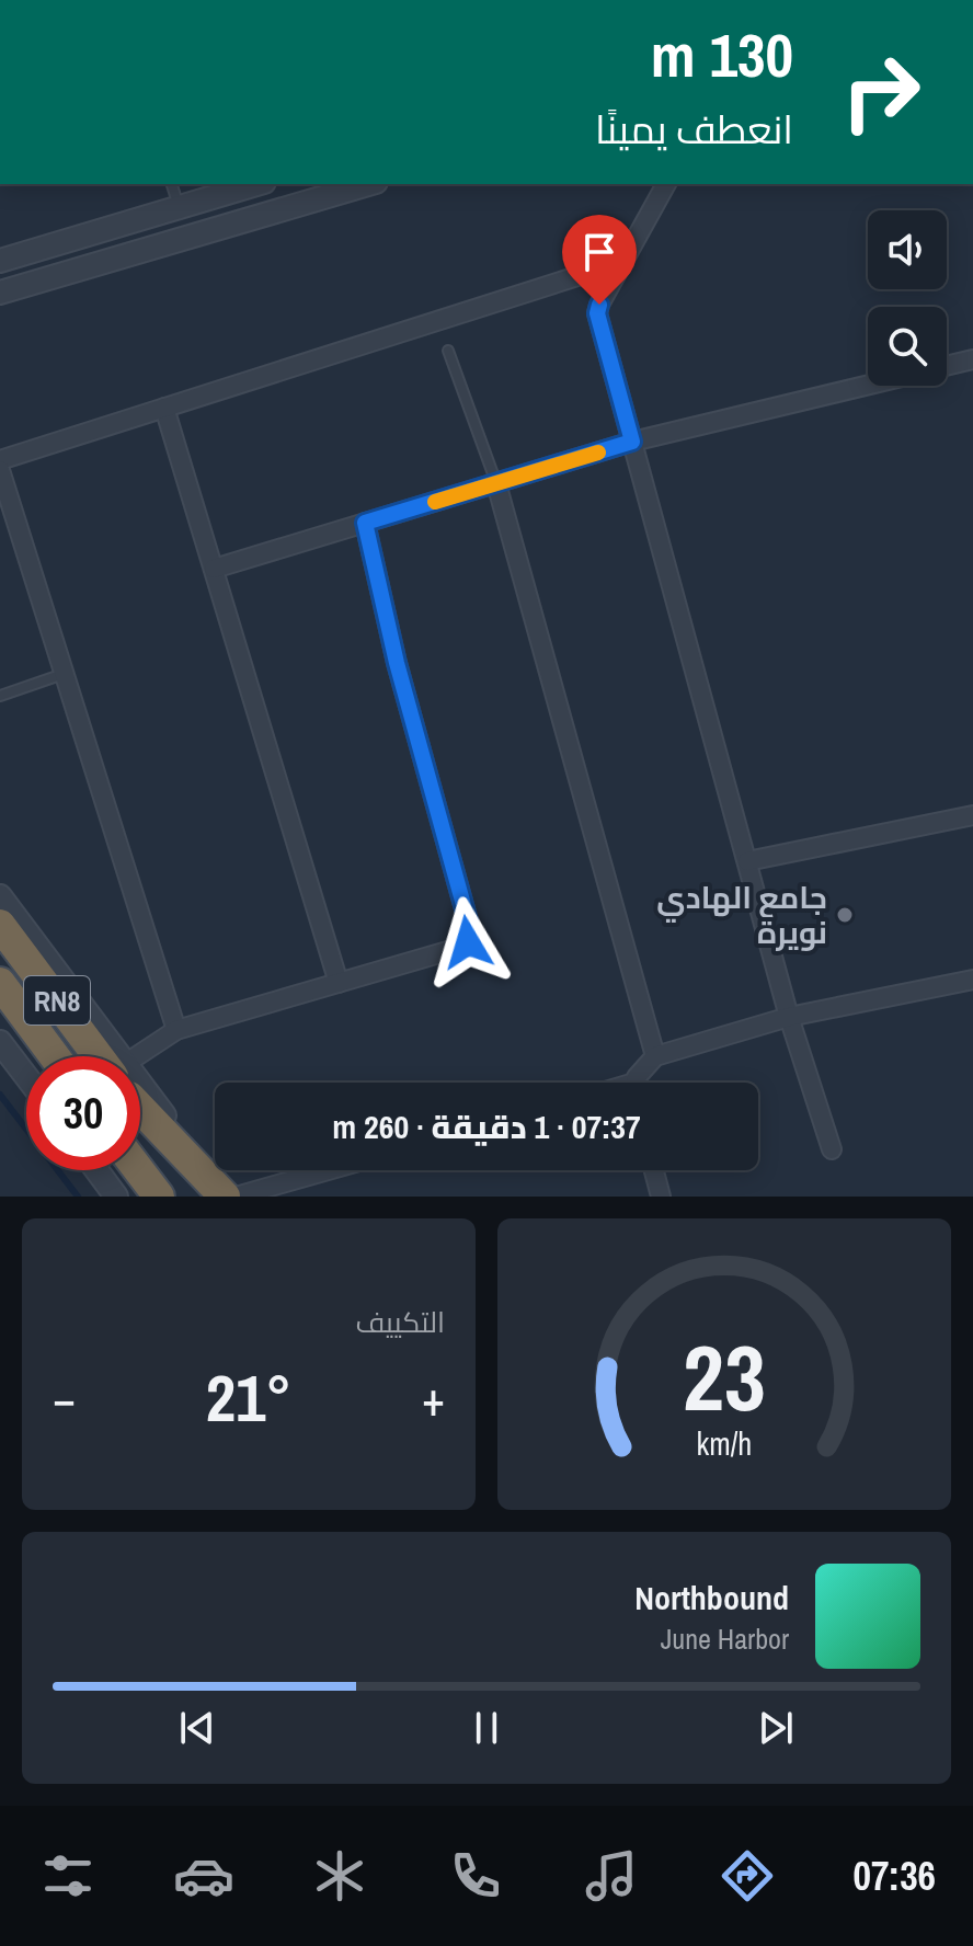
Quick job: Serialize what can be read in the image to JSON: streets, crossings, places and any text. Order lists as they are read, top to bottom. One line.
{"streets":{"highway":["RN8"]},"places":["جامع الهادي نويرة"],"page":{"turn":["130 m","انعطف يمينًا"],"limit":"30","trip":"07:37 · 1 دقيقة · 260 m","tile":"التكييف","heat":["−","21°","+"],"song":["Northbound","June Harbor"],"tabs":"07:36","gauge":["23","km/h"]}}
